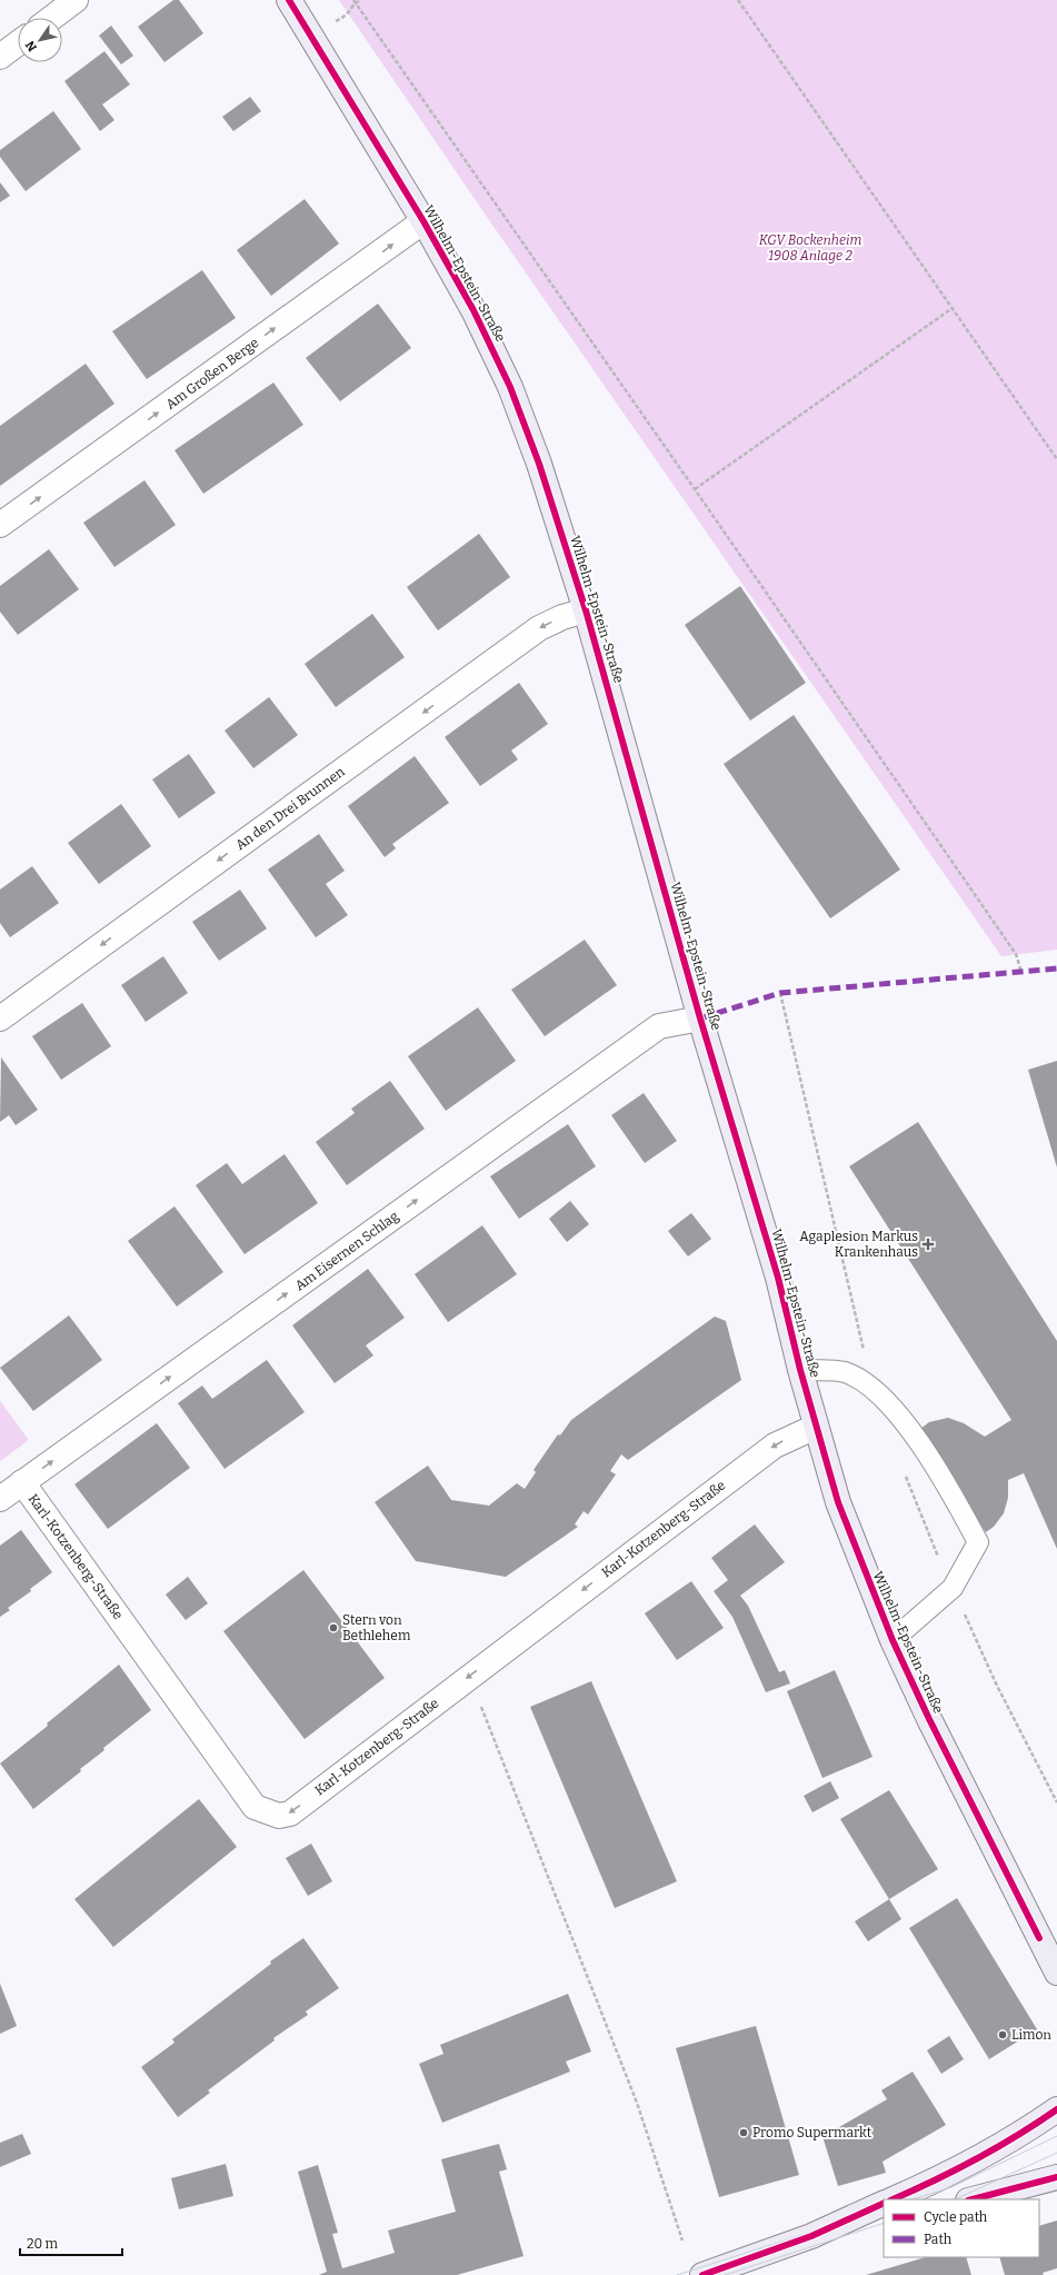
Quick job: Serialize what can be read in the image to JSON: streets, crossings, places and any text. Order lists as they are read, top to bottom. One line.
{"streets":{"main road":["Wilhelm-Epstein-Straße"],"street":["Am Großen Berge","An den Drei Brunnen","Am Eisernen Schlag","Karl-Kotzenberg-Straße"]},"crossings":[["Wilhelm-Epstein-Straße","Am Großen Berge"],["Wilhelm-Epstein-Straße","An den Drei Brunnen"],["Wilhelm-Epstein-Straße","Am Eisernen Schlag"],["Wilhelm-Epstein-Straße","Karl-Kotzenberg-Straße"],["Am Eisernen Schlag","Karl-Kotzenberg-Straße"]],"one_way":["Am Großen Berge","An den Drei Brunnen","Am Eisernen Schlag"],"parks":["KGV Bockenheim 1908 Anlage 2"],"places":{"health":["Agaplesion Markus Krankenhaus"],"other":["Stern von Bethlehem","Limon","Promo Supermarkt"]},"legend":["Cycle path","Path"],"scale_bar":"20 m","north":"bottom left"}
